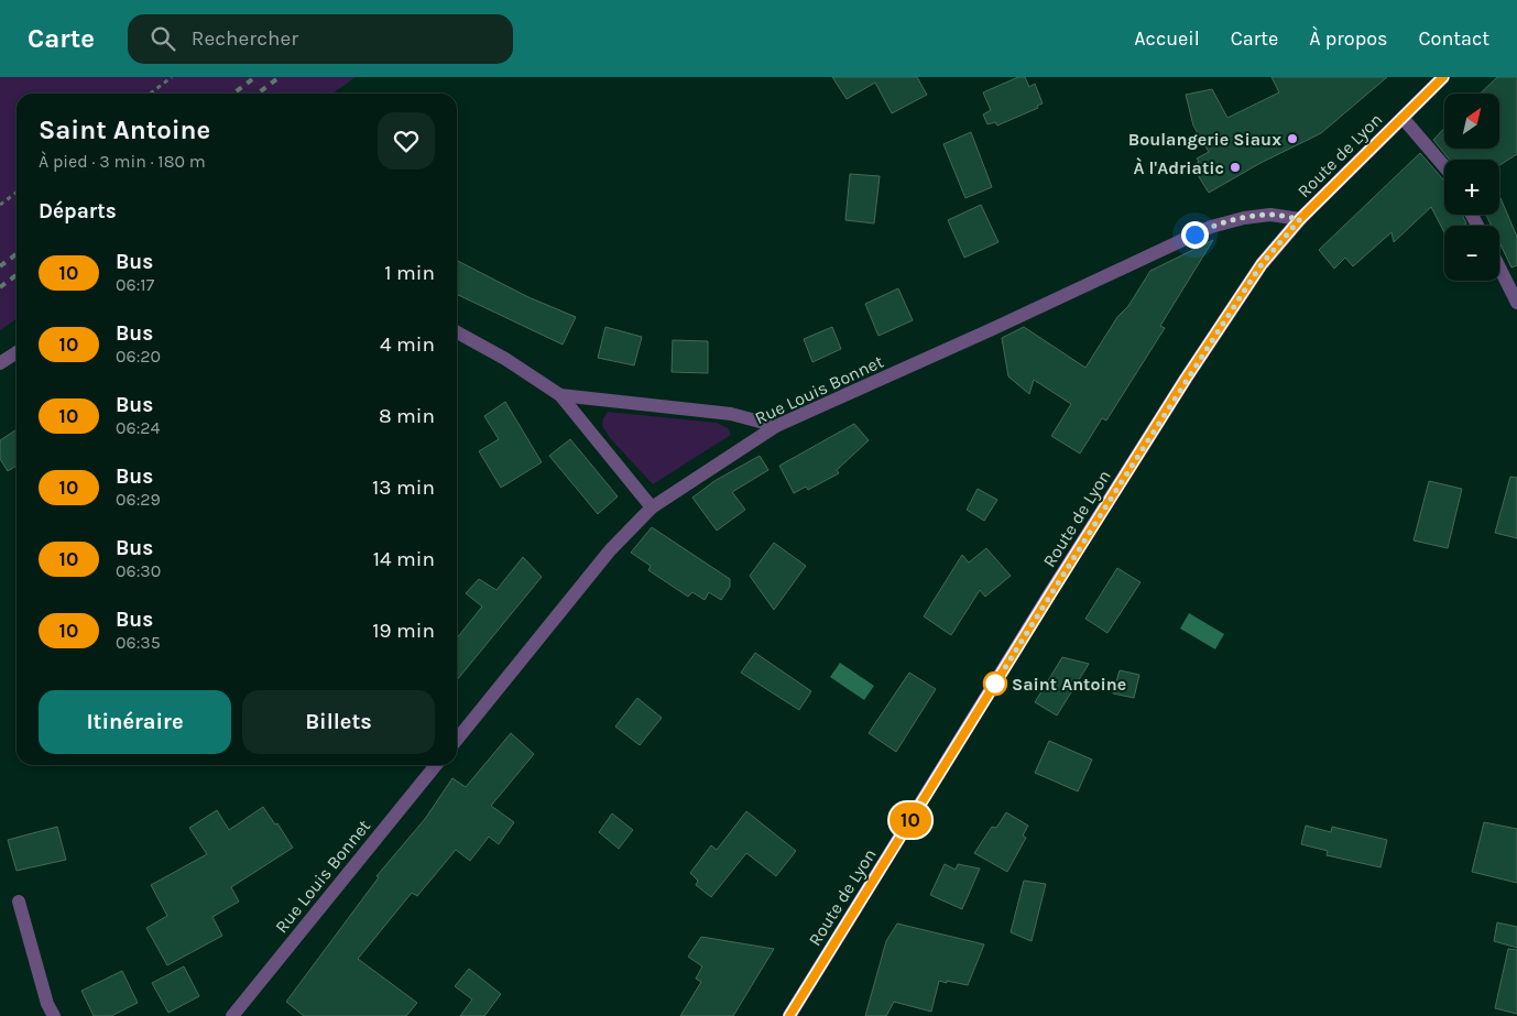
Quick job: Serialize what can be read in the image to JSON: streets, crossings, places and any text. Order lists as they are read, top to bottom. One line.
{"streets":{"main road":["Route de Lyon"],"street":["Rue Louis Bonnet"]},"crossings":[["Route de Lyon","Rue Louis Bonnet"]],"places":["Boulangerie Siaux","À l'Adriatic","Saint Antoine"],"lines":["bus line 10"],"north":"top right","page":{"header":"Carte","search":"Rechercher","nav":["Accueil","Carte","À propos","Contact"],"on_map":"10","map_buttons":["+","−"],"heading":[["Saint Antoine","À pied · 3 min · 180 m"],"Départs"],"list":[{"mark":"10","name":"Bus","note":"06:17","value":"1 min"},{"mark":"10","name":"Bus","note":"06:20","value":"4 min"},{"mark":"10","name":"Bus","note":"06:24","value":"8 min"},{"mark":"10","name":"Bus","note":"06:29","value":"13 min"},{"mark":"10","name":"Bus","note":"06:30","value":"14 min"},{"mark":"10","name":"Bus","note":"06:35","value":"19 min"}],"buttons":["Itinéraire","Billets"]}}
